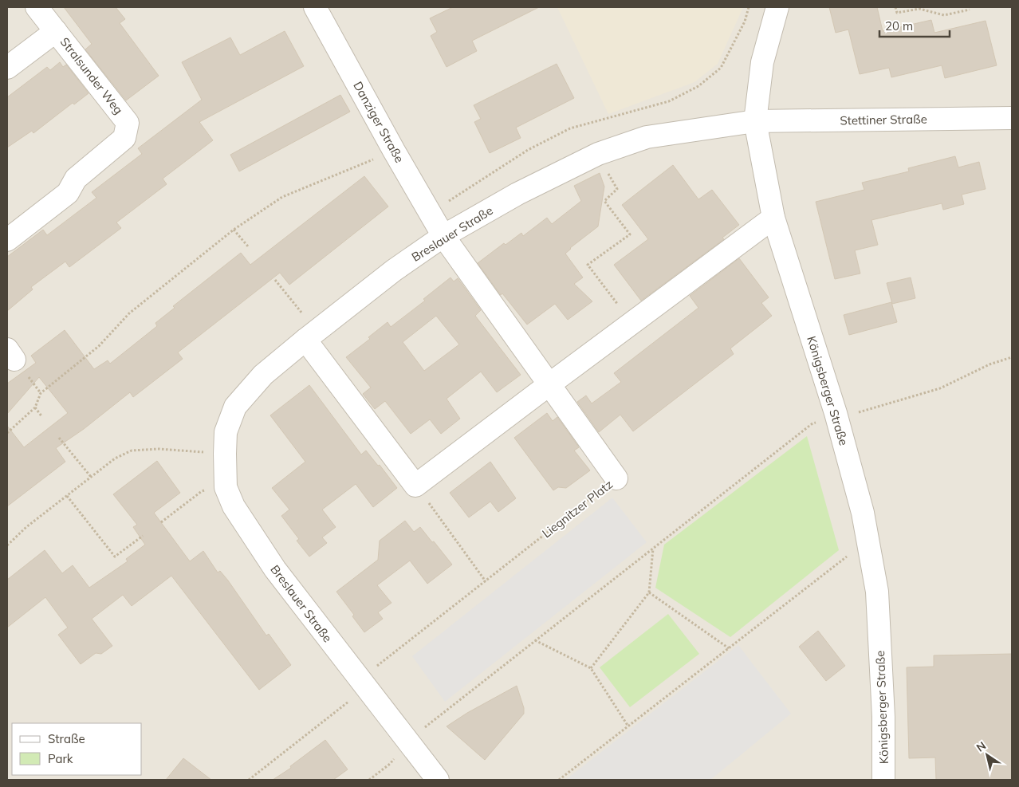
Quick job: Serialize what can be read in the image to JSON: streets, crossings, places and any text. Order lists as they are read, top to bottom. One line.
{"streets":{"street":["Stralsunder Weg","Stettiner Straße","Danziger Straße","Breslauer Straße","Königsberger Straße","Liegnitzer Platz"]},"crossings":[["Stettiner Straße","Breslauer Straße"],["Stettiner Straße","Königsberger Straße"],["Danziger Straße","Breslauer Straße"],["Danziger Straße","Liegnitzer Platz"],["Breslauer Straße","Königsberger Straße"],["Breslauer Straße","Liegnitzer Platz"]],"legend":["Straße","Park"],"scale_bar":"20 m","north":"top left"}
